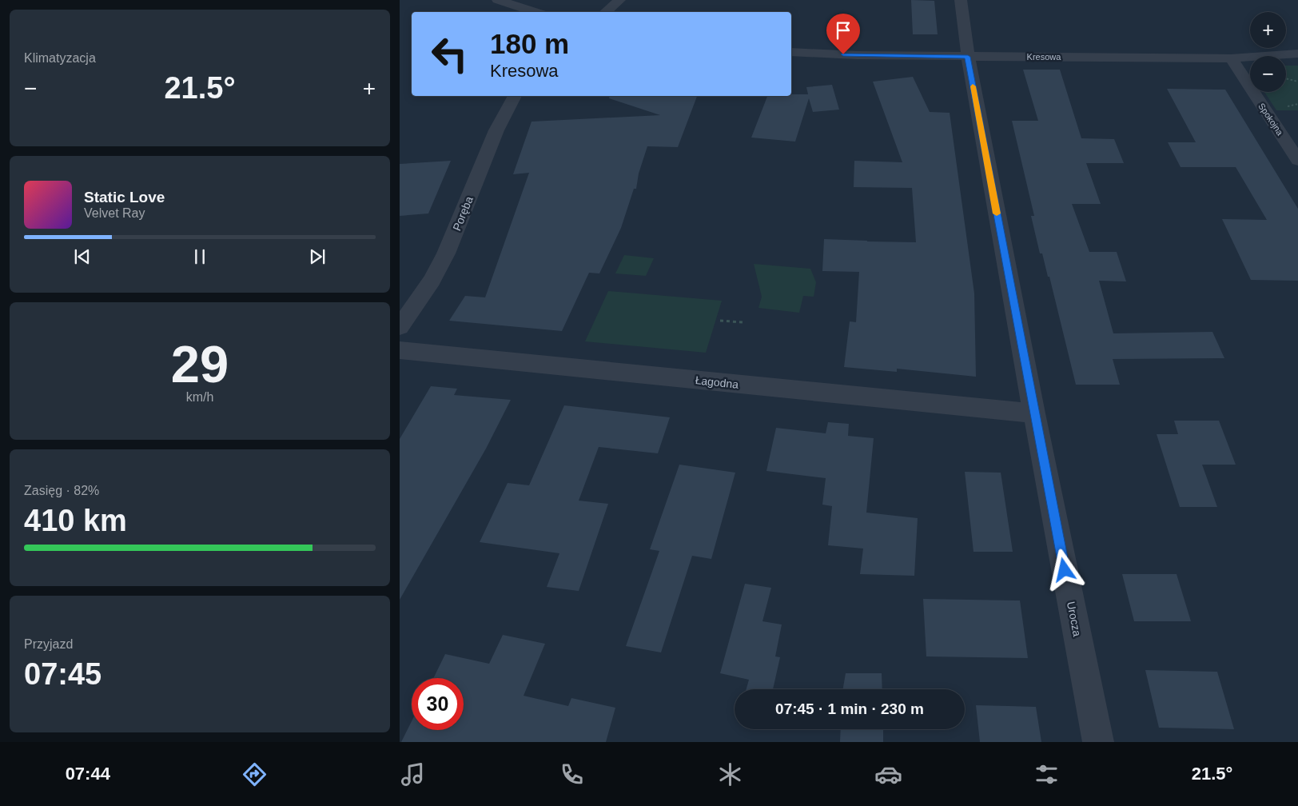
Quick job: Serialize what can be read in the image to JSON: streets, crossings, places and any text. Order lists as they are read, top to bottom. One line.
{"streets":{"street":["Kresowa","Spokojna","Poręba","Łagodna","Urocza"]},"crossings":[["Kresowa","Spokojna"],["Kresowa","Urocza"],["Łagodna","Urocza"]],"page":{"tile":["Klimatyzacja",["29","km/h"],["Zasięg · 82%","410 km"],["Przyjazd","07:45"]],"map_buttons":["+","−"],"turn":["180 m","Kresowa"],"heat":["−","21.5°","+"],"song":["Static Love","Velvet Ray"],"limit":"30","trip":"07:45 · 1 min · 230 m","tabs":["07:44","21.5°"]}}
